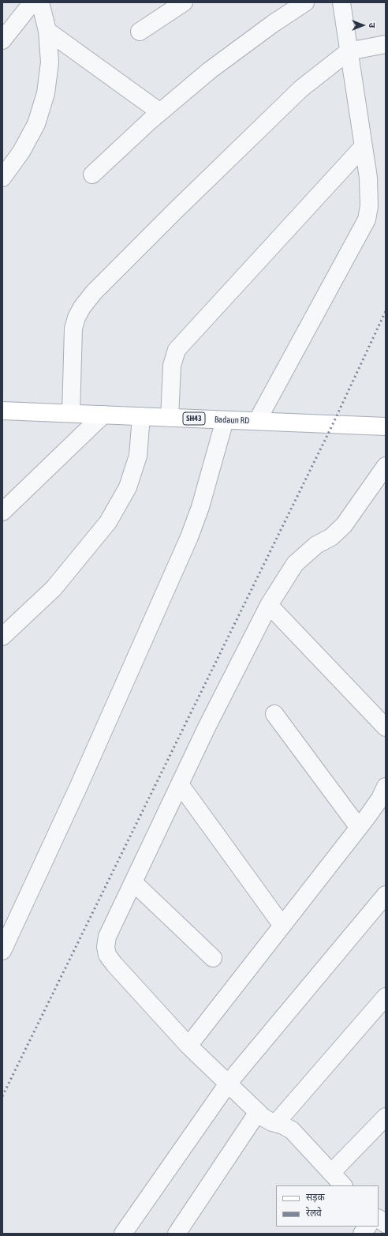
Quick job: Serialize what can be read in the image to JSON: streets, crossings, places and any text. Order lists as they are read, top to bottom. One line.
{"streets":{"main road":["SH43","Badaun RD"]},"legend":["सड़क","रेलवे"],"north":"right"}
